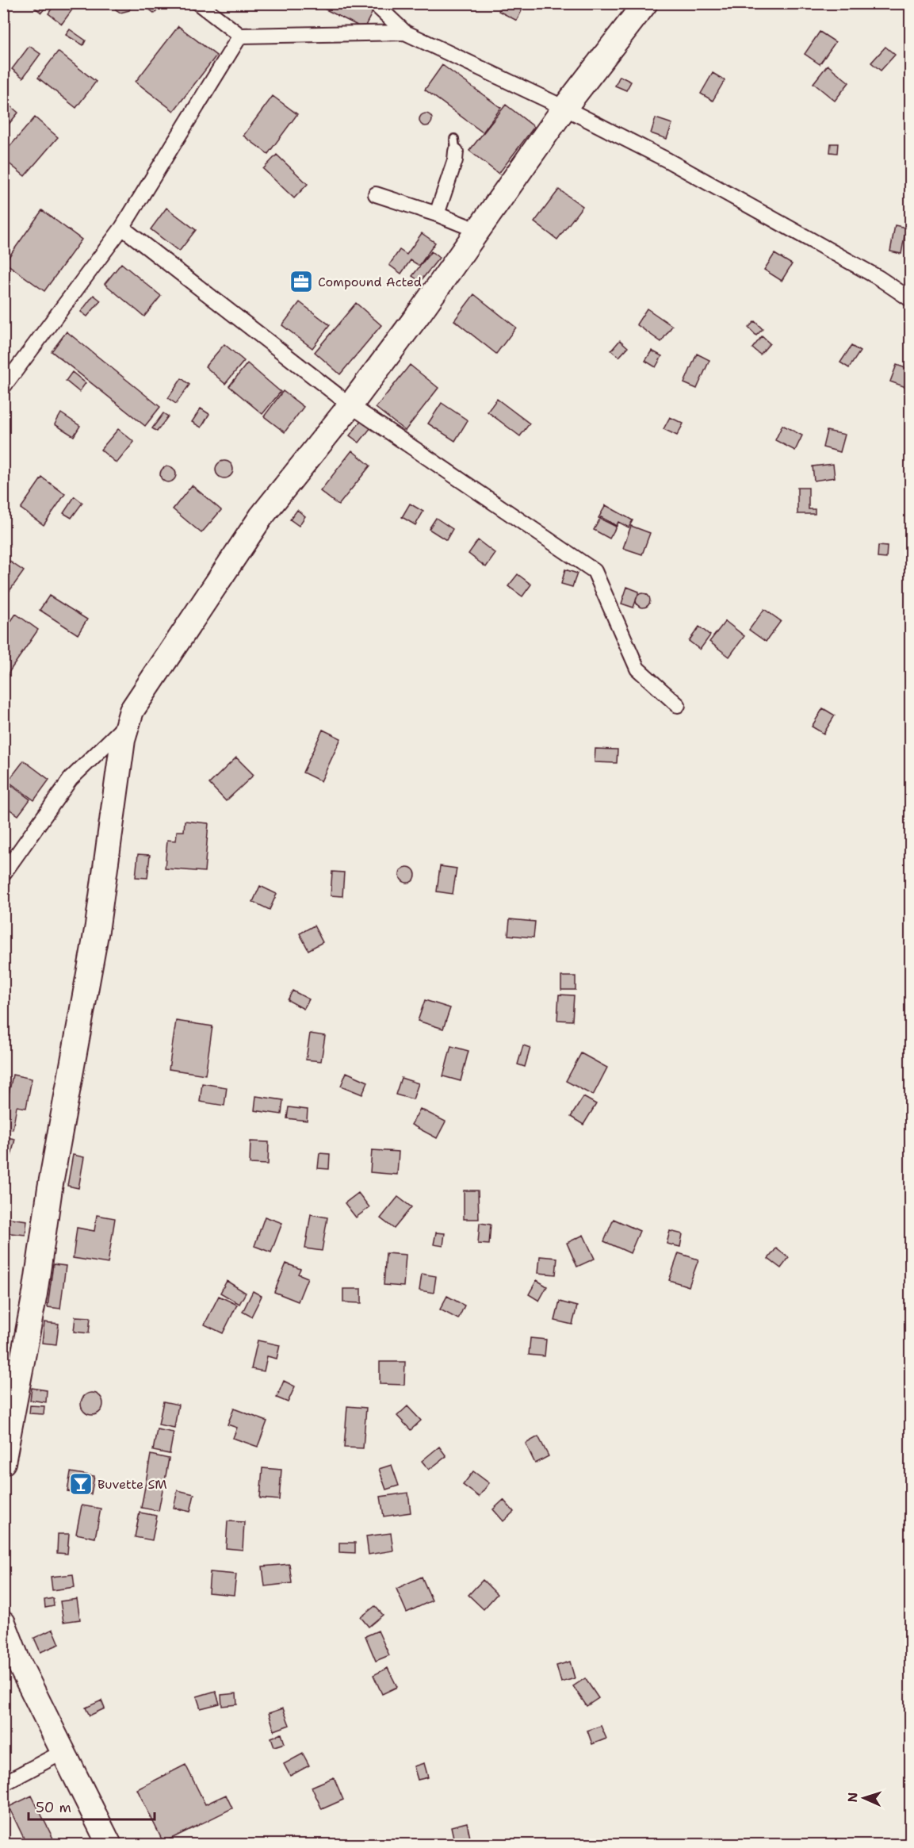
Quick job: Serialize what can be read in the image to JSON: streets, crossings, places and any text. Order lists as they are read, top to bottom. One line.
{"places":{"office":["Compound Acted"],"bar":["Buvette SM"]},"scale_bar":"50 m","north":"left"}
